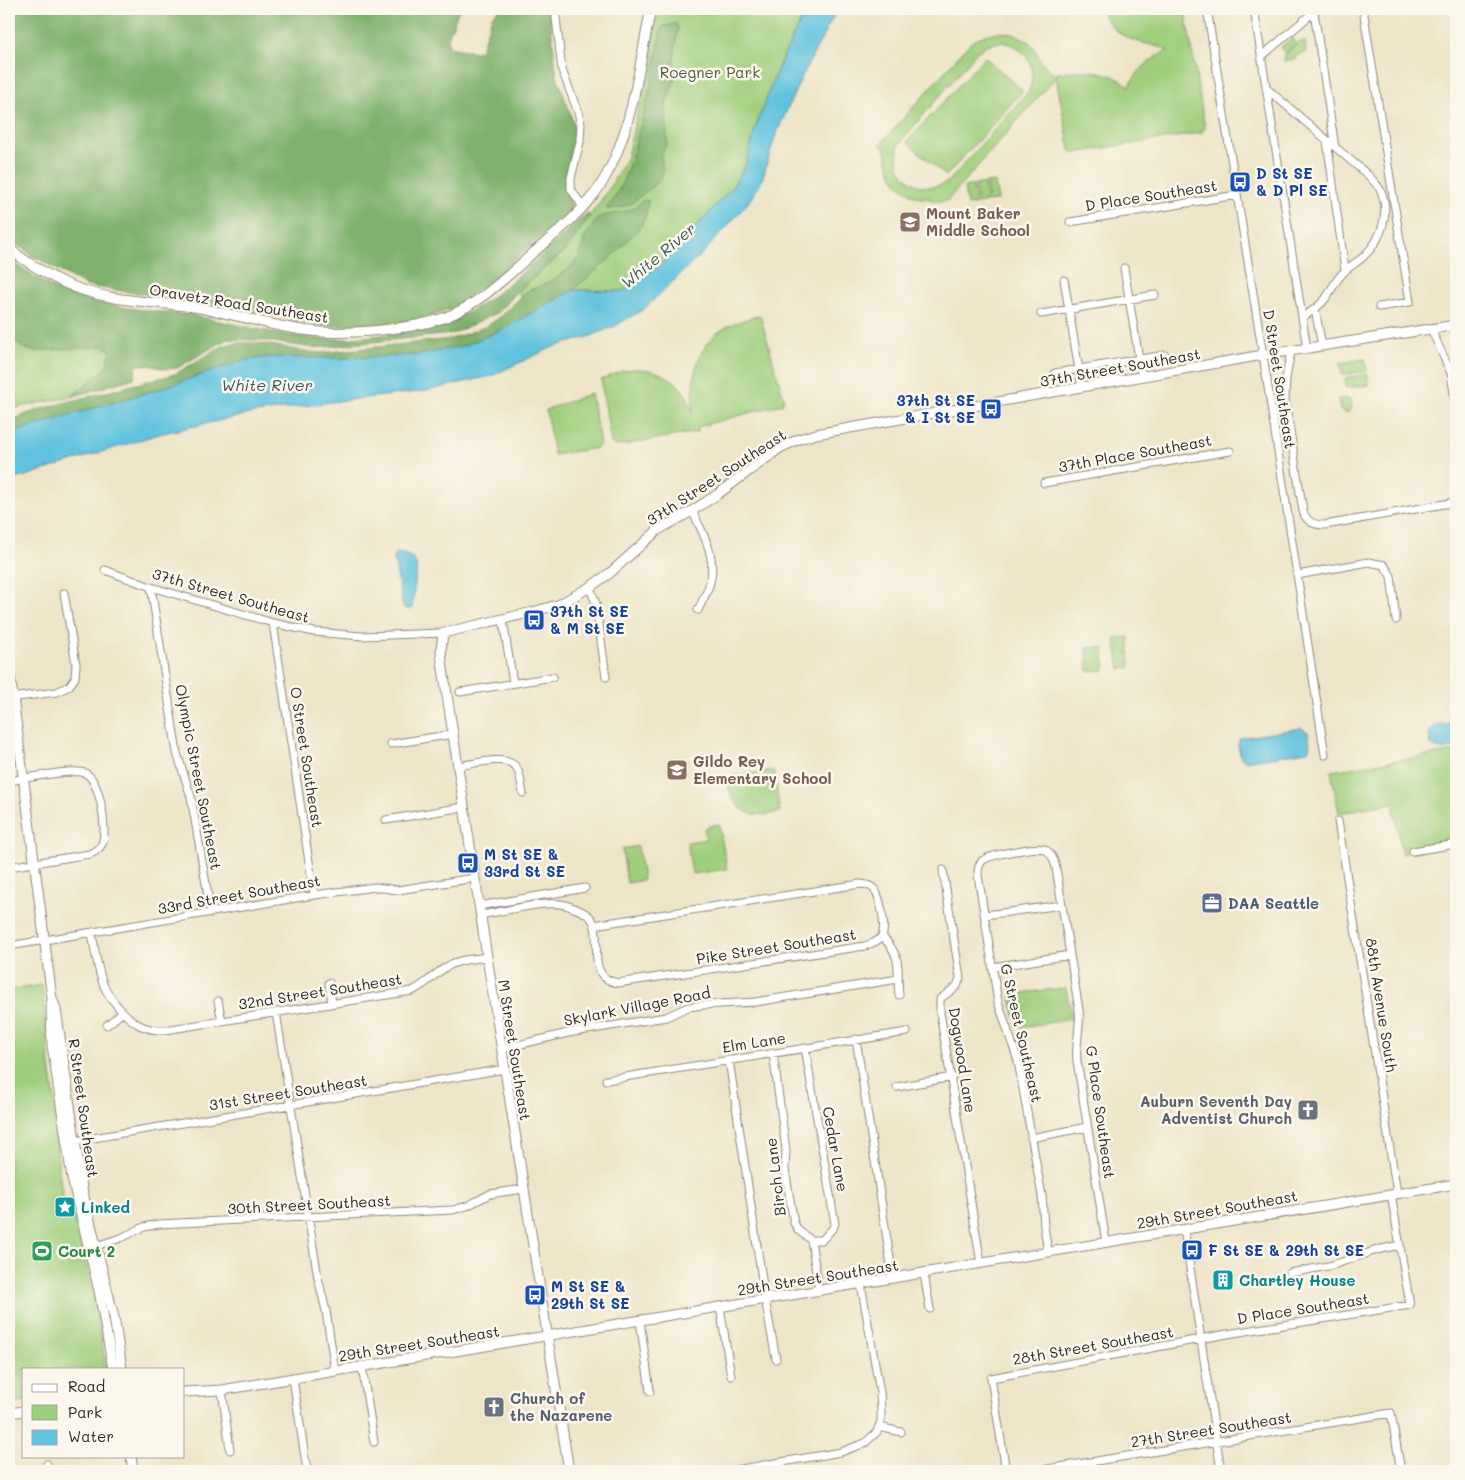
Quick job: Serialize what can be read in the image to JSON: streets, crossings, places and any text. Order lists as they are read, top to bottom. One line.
{"streets":{"street":["D Place Southeast","Oravetz Road Southeast","37th Street Southeast","D Street Southeast","37th Place Southeast","O Street Southeast","Olympic Street Southeast","33rd Street Southeast","Pike Street Southeast","32nd Street Southeast","88th Avenue South","Skylark Village Road","G Street Southeast","Elm Lane","M Street Southeast","Dogwood Lane","31st Street Southeast","R Street Southeast","G Place Southeast","Cedar Lane","Birch Lane","30th Street Southeast","29th Street Southeast","28th Street Southeast","27th Street Southeast"]},"crossings":[["D Place Southeast","D Street Southeast"],["D Place Southeast","28th Street Southeast"],["37th Street Southeast","D Street Southeast"],["37th Street Southeast","O Street Southeast"],["37th Street Southeast","Olympic Street Southeast"],["37th Street Southeast","M Street Southeast"],["O Street Southeast","33rd Street Southeast"],["Olympic Street Southeast","33rd Street Southeast"],["33rd Street Southeast","M Street Southeast"],["33rd Street Southeast","R Street Southeast"],["32nd Street Southeast","M Street Southeast"],["88th Avenue South","29th Street Southeast"],["Skylark Village Road","M Street Southeast"],["G Street Southeast","G Place Southeast"],["G Street Southeast","29th Street Southeast"],["Elm Lane","Cedar Lane"],["Elm Lane","Birch Lane"],["M Street Southeast","31st Street Southeast"],["M Street Southeast","30th Street Southeast"],["M Street Southeast","29th Street Southeast"],["Dogwood Lane","29th Street Southeast"],["31st Street Southeast","R Street Southeast"],["R Street Southeast","30th Street Southeast"],["G Place Southeast","29th Street Southeast"],["Cedar Lane","Birch Lane"]],"water":["White River"],"parks":["Roegner Park"],"places":{"bus stop":["D St SE & D Pl SE","37th St SE & I St SE","37th St SE & M St SE","M St SE & 33rd St SE","F St SE & 29th St SE","M St SE & 29th St SE"],"school or university":["Mount Baker Middle School","Gildo Rey Elementary School"],"office":["DAA Seattle"],"church":["Auburn Seventh Day Adventist Church","Church of the Nazarene"],"place":["Linked"],"sports":["Court 2"],"building":["Chartley House"]},"legend":["Road","Park","Water"]}
